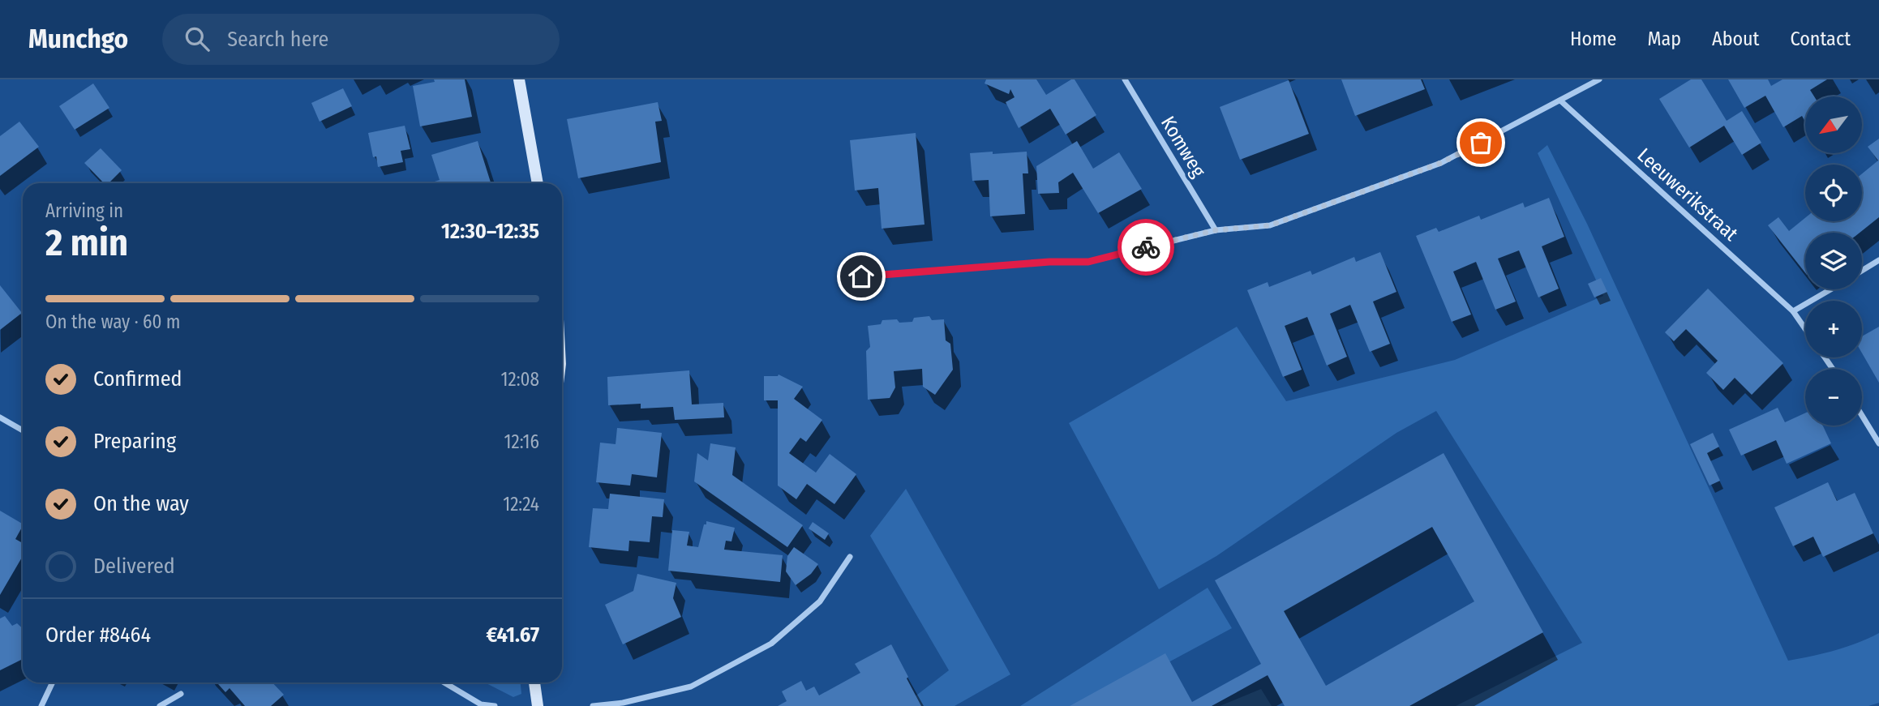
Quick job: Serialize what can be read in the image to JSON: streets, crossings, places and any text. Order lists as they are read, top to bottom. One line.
{"streets":{"street":["Komweg","Leeuwerikstraat"]},"north":"bottom left","page":{"header":"Munchgo","search":"Search here","nav":["Home","Map","About","Contact"],"map_buttons":["+","−"],"heading":["2 min","Arriving in","12:30–12:35"],"panel":["Order #8464","€41.67"],"bar":"On the way · 60 m","list":[["Confirmed","12:08"],["Preparing","12:16"],["On the way","12:24"],"Delivered"]}}
